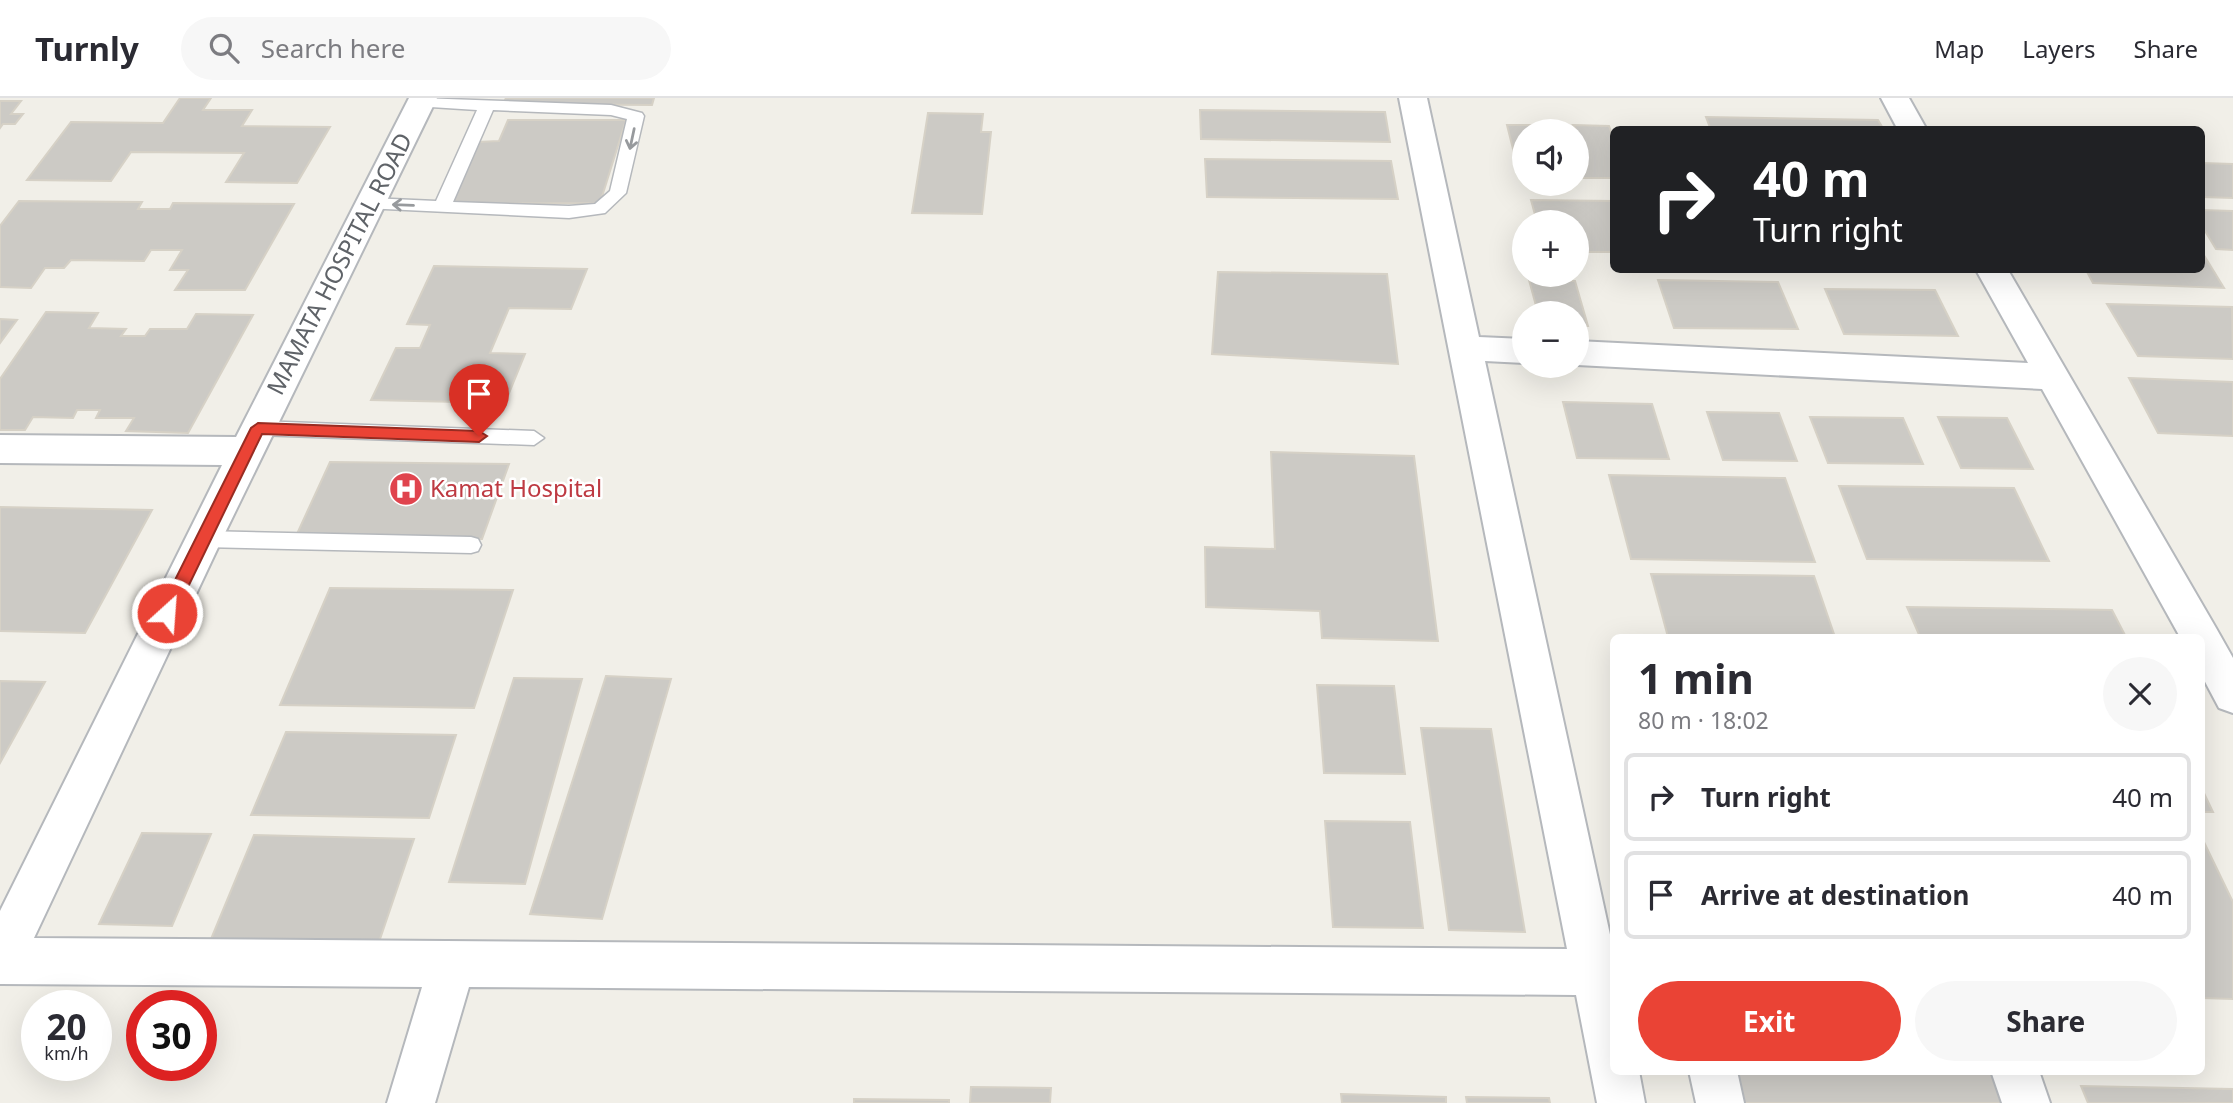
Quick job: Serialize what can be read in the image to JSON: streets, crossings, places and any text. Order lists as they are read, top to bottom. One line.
{"streets":{"street":["MAMATA HOSPITAL ROAD"]},"places":{"hospital":["Kamat Hospital"]},"page":{"header":"Turnly","search":"Search here","nav":["Map","Layers","Share"],"map_buttons":["+","−"],"turn":["40 m","Turn right"],"heading":["1 min","80 m · 18:02"],"list":[{"name":"Turn right","value":"40 m"},{"name":"Arrive at destination","value":"40 m"}],"buttons":["Exit","Share"],"speed":"20 km/h","limit":"30"}}
